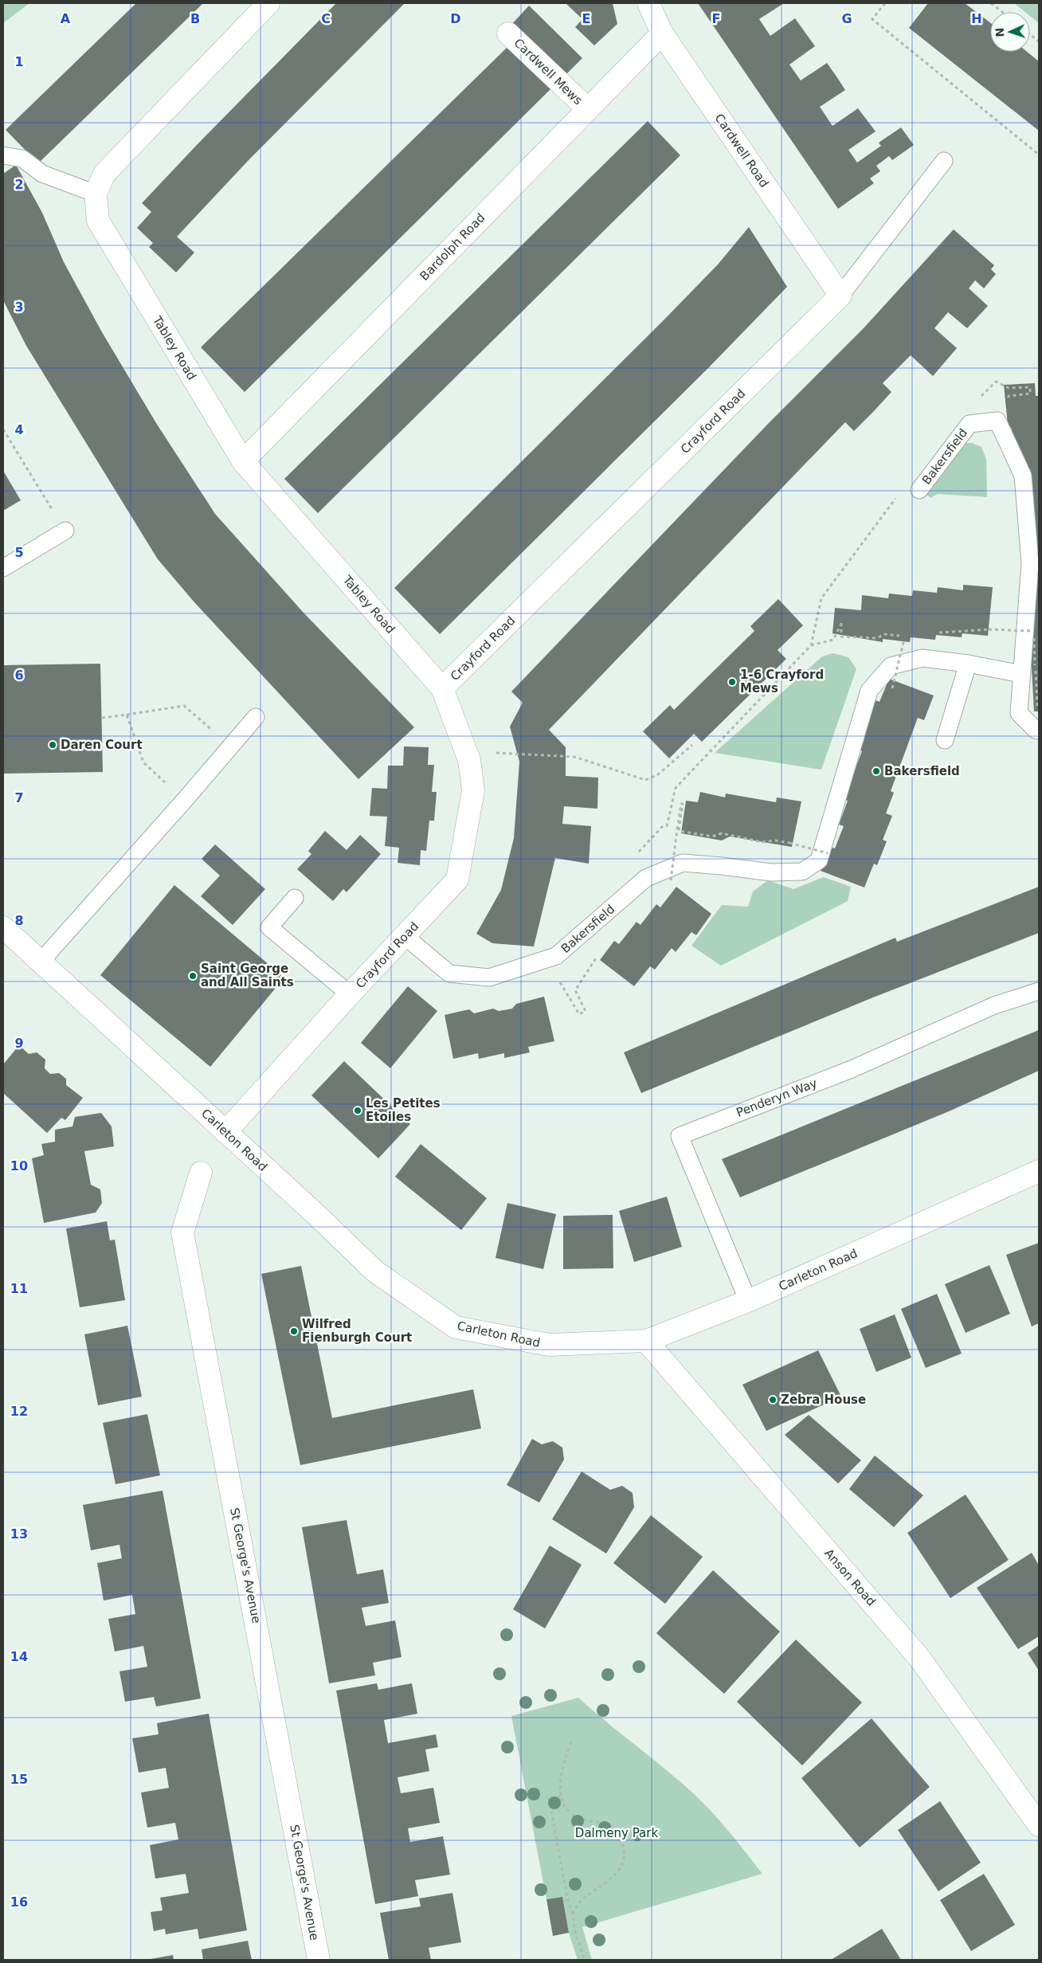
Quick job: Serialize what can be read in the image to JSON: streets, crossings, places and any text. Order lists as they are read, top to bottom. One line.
{"streets":{"street":["Cardwell Mews","Cardwell Road","Bardolph Road","Tabley Road","Crayford Road","Carleton Road","St George's Avenue","Anson Road"],"lane":["Bakersfield","Penderyn Way"]},"crossings":[["Cardwell Mews","Bardolph Road"],["Cardwell Road","Bardolph Road"],["Cardwell Road","Crayford Road"],["Bardolph Road","Tabley Road"],["Tabley Road","Crayford Road"],["Crayford Road","Bakersfield"],["Crayford Road","Carleton Road"],["Penderyn Way","Carleton Road"],["Carleton Road","Anson Road"]],"parks":["Dalmeny Park"],"places":["1-6 Crayford Mews","Daren Court","Bakersfield","Saint George and All Saints","Les Petites Etoiles","Wilfred Fienburgh Court","Zebra House"],"north":"left","grid":{"columns":["A","B","C","D","E","F","G","H"],"rows":["1","2","3","4","5","6","7","8","9","10","11","12","13","14","15","16"]}}
